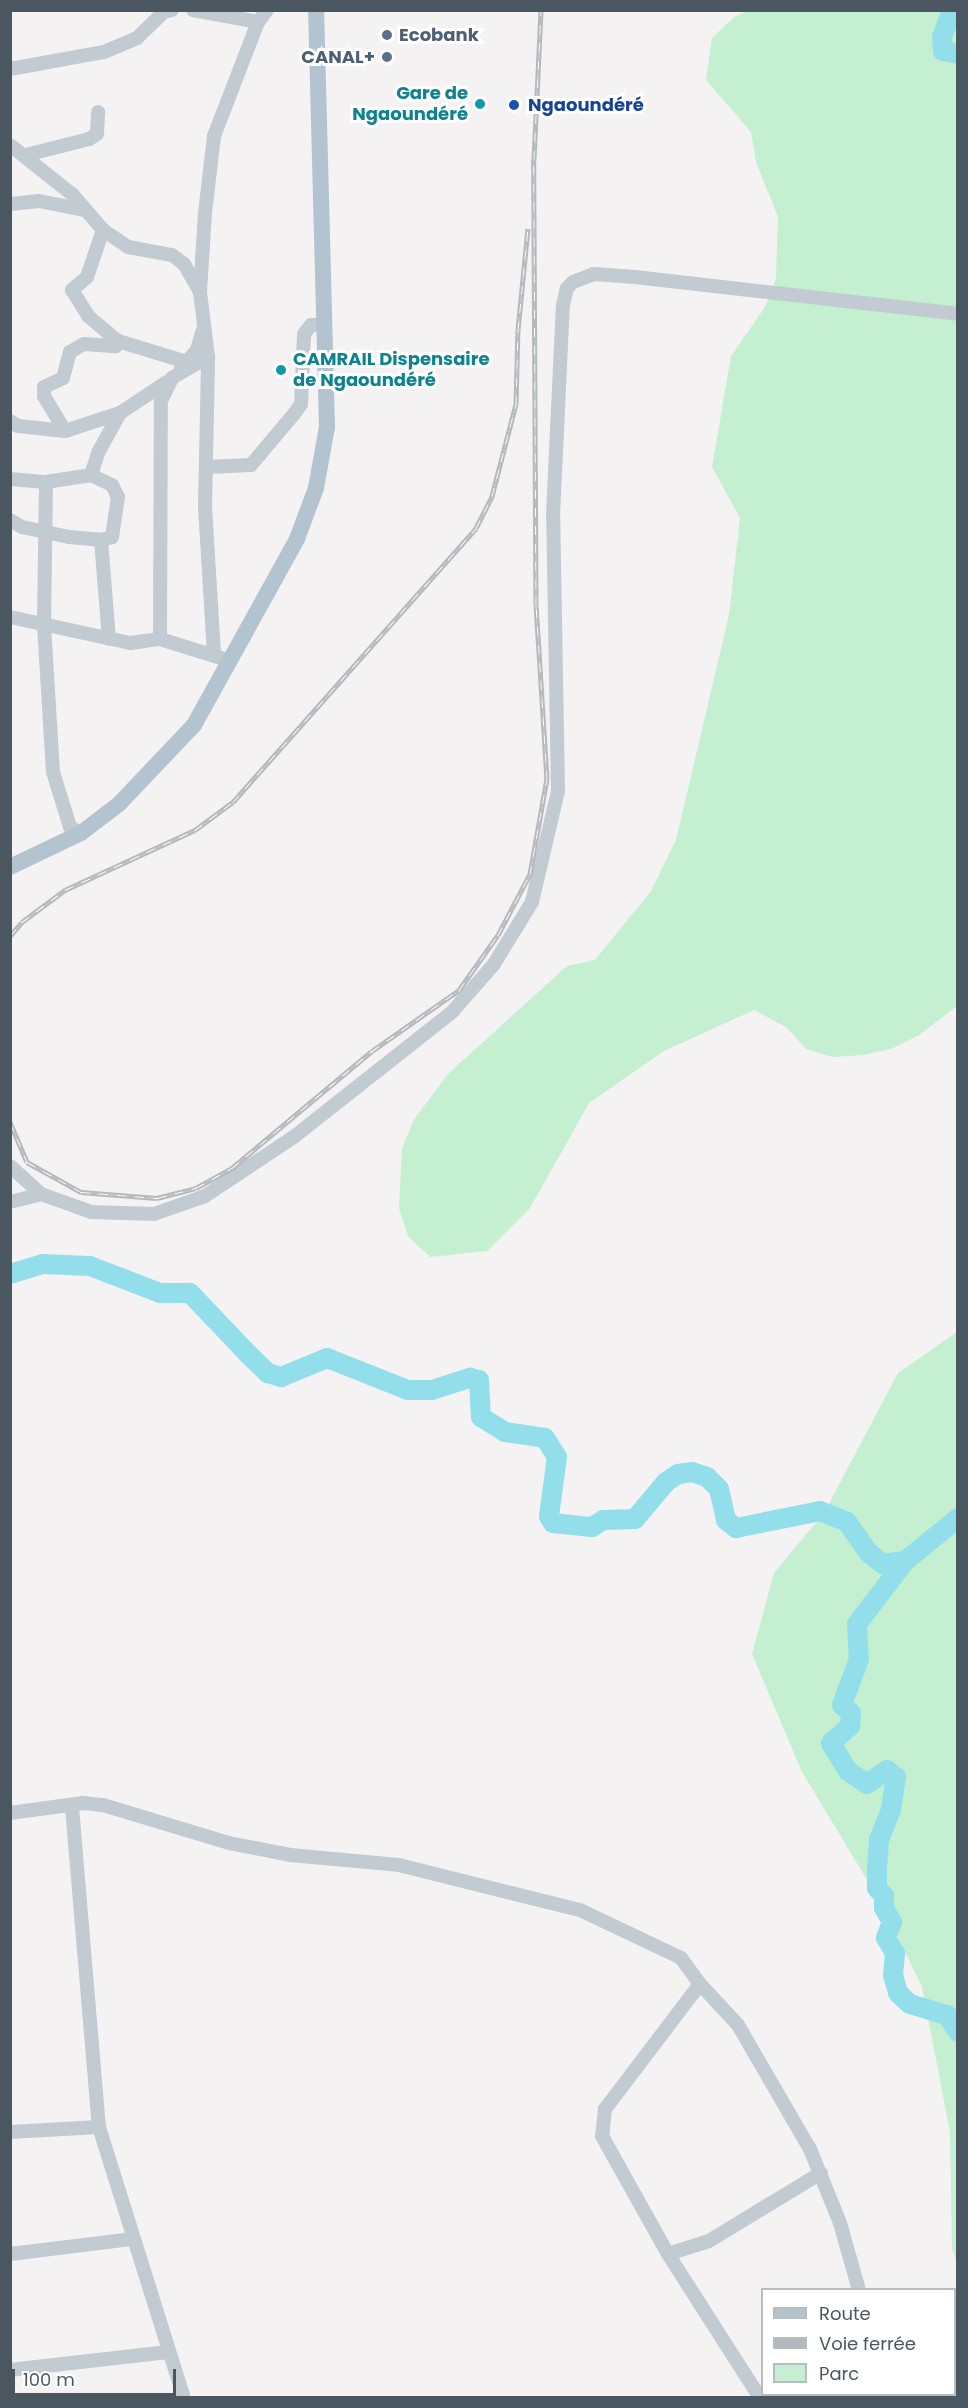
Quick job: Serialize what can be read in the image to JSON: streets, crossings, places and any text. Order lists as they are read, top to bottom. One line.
{"places":["Ecobank","CANAL+","Gare de Ngaoundéré","Ngaoundéré","CAMRAIL Dispensaire de Ngaoundéré"],"legend":["Route","Voie ferrée","Parc"],"scale_bar":"100 m"}
